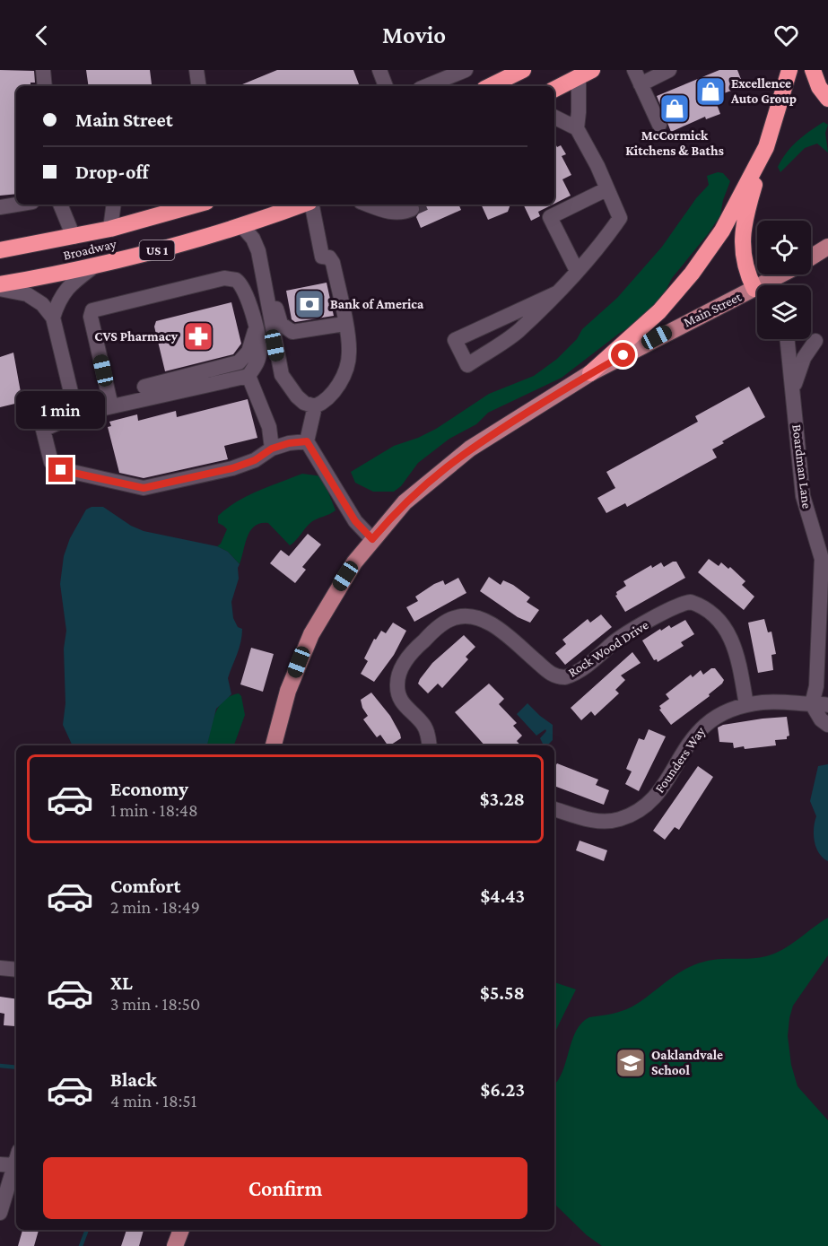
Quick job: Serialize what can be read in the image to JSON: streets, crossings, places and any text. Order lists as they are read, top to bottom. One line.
{"streets":{"highway":["Broadway","US 1"],"main road":["Main Street"],"street":["Boardman Lane","Rock Wood Drive","Founders Way"]},"crossings":[["Boardman Lane","Founders Way"],["Rock Wood Drive","Founders Way"]],"places":{"shop":["Excellence Auto Group","McCormick Kitchens & Baths"],"bank":["Bank of America"],"pharmacy":["CVS Pharmacy"],"school or university":["Oaklandvale School"]},"page":{"header":"Movio","banner":["Main Street","Drop-off"],"bubble":"1 min","list":[{"name":"Economy","note":"1 min · 18:48","value":"$3.28"},{"name":"Comfort","note":"2 min · 18:49","value":"$4.43"},{"name":"XL","note":"3 min · 18:50","value":"$5.58"},{"name":"Black","note":"4 min · 18:51","value":"$6.23"}],"buttons":"Confirm"}}
